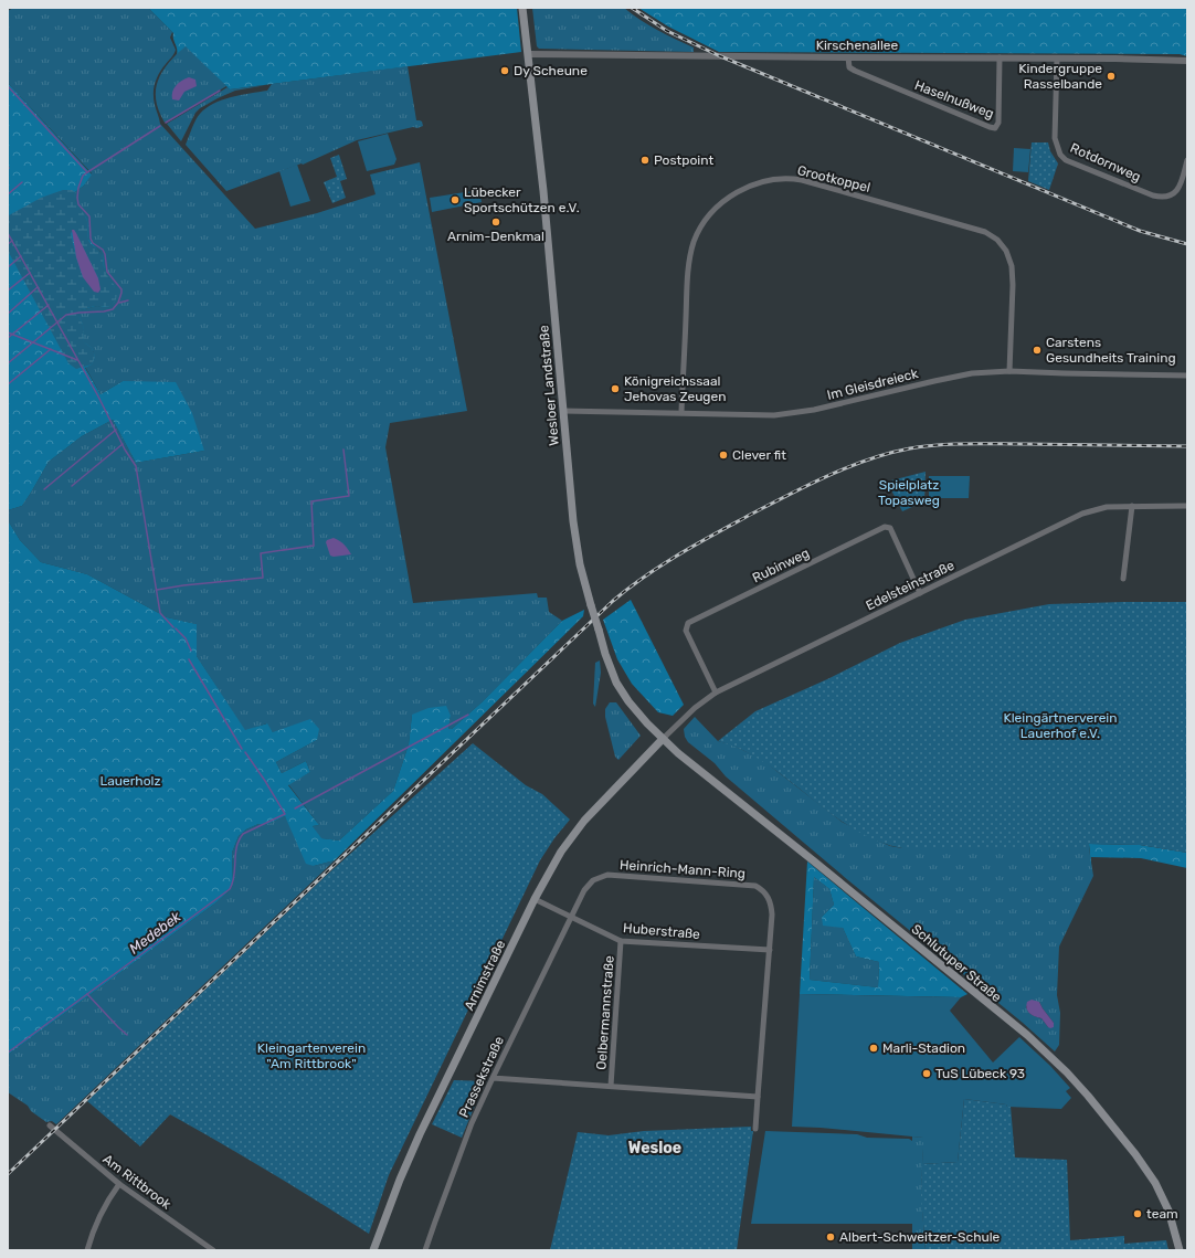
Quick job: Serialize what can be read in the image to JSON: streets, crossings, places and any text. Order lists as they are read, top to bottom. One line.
{"streets":{"main road":["Wesloer Landstraße","Schlutuper Straße","Arnimstraße"],"street":["Kirschenallee","Haselnußweg","Rotdornweg","Grootkoppel","Im Gleisdreieck","Rubinweg","Edelsteinstraße","Heinrich-Mann-Ring","Huberstraße","Oelbermannstraße","Prassekstraße","Am Rittbrook"]},"crossings":[["Kirschenallee","Haselnußweg"],["Kirschenallee","Rotdornweg"],["Kirschenallee","Wesloer Landstraße"],["Grootkoppel","Im Gleisdreieck"],["Im Gleisdreieck","Wesloer Landstraße"],["Wesloer Landstraße","Edelsteinstraße"],["Wesloer Landstraße","Schlutuper Straße"],["Wesloer Landstraße","Arnimstraße"],["Rubinweg","Edelsteinstraße"],["Edelsteinstraße","Schlutuper Straße"],["Edelsteinstraße","Arnimstraße"],["Heinrich-Mann-Ring","Huberstraße"],["Heinrich-Mann-Ring","Prassekstraße"],["Huberstraße","Arnimstraße"],["Huberstraße","Oelbermannstraße"],["Huberstraße","Prassekstraße"],["Schlutuper Straße","Arnimstraße"]],"districts":["Wesloe"],"water":["Medebek"],"parks":["Spielplatz Topasweg","Kleingärtnerverein Lauerhof e.V.","Lauerholz","Kleingartenverein \"Am Rittbrook\""],"places":["Dy Scheune","Kindergruppe Rasselbande","Postpoint","Lübecker Sportschützen e.V.","Arnim-Denkmal","Carstens Gesundheits Training","Königreichssaal Jehovas Zeugen","Clever fit","Marli-Stadion","TuS Lübeck 93","team","Albert-Schweitzer-Schule"]}
